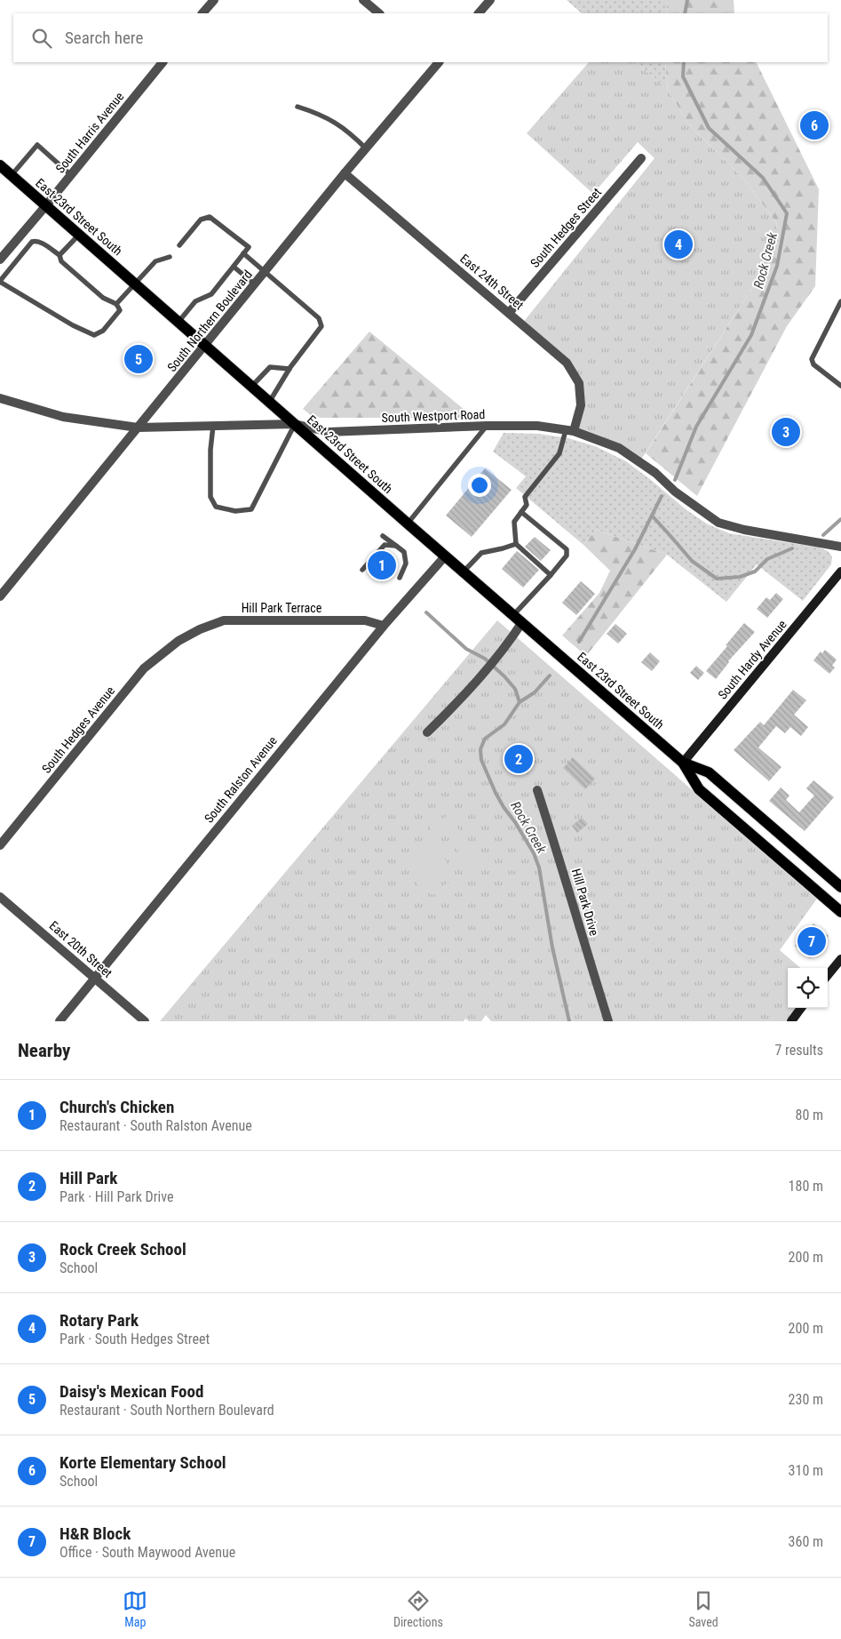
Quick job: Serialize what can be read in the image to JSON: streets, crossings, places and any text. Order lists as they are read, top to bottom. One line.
{"streets":{"main road":["East 23rd Street South"],"street":["South Harris Avenue","South Hedges Street","East 24th Street","South Northern Boulevard","South Westport Road","Hill Park Terrace","South Hardy Avenue","South Hedges Avenue","South Ralston Avenue","Hill Park Drive","East 20th Street"]},"crossings":[["South Harris Avenue","East 23rd Street South"],["East 23rd Street South","South Northern Boulevard"],["East 23rd Street South","South Westport Road"],["East 23rd Street South","South Hardy Avenue"],["East 23rd Street South","South Ralston Avenue"],["South Hedges Street","East 24th Street"],["East 24th Street","South Northern Boulevard"],["East 24th Street","South Westport Road"],["South Northern Boulevard","South Westport Road"],["Hill Park Terrace","South Hedges Avenue"],["Hill Park Terrace","South Ralston Avenue"],["South Ralston Avenue","East 20th Street"]],"water":["Rock Creek"],"page":{"search":"Search here","pins":["6","4","5","3","1","2","7"],"heading":["Nearby","7 results"],"list":[{"mark":"1","name":"Church's Chicken","note":"Restaurant · South Ralston Avenue","value":"80 m"},{"mark":"2","name":"Hill Park","note":"Park · Hill Park Drive","value":"180 m"},{"mark":"3","name":"Rock Creek School","note":"School","value":"200 m"},{"mark":"4","name":"Rotary Park","note":"Park · South Hedges Street","value":"200 m"},{"mark":"5","name":"Daisy's Mexican Food","note":"Restaurant · South Northern Boulevard","value":"230 m"},{"mark":"6","name":"Korte Elementary School","note":"School","value":"310 m"},{"mark":"7","name":"H&R Block","note":"Office · South Maywood Avenue","value":"360 m"}],"nav":["Map","Directions","Saved"]}}
